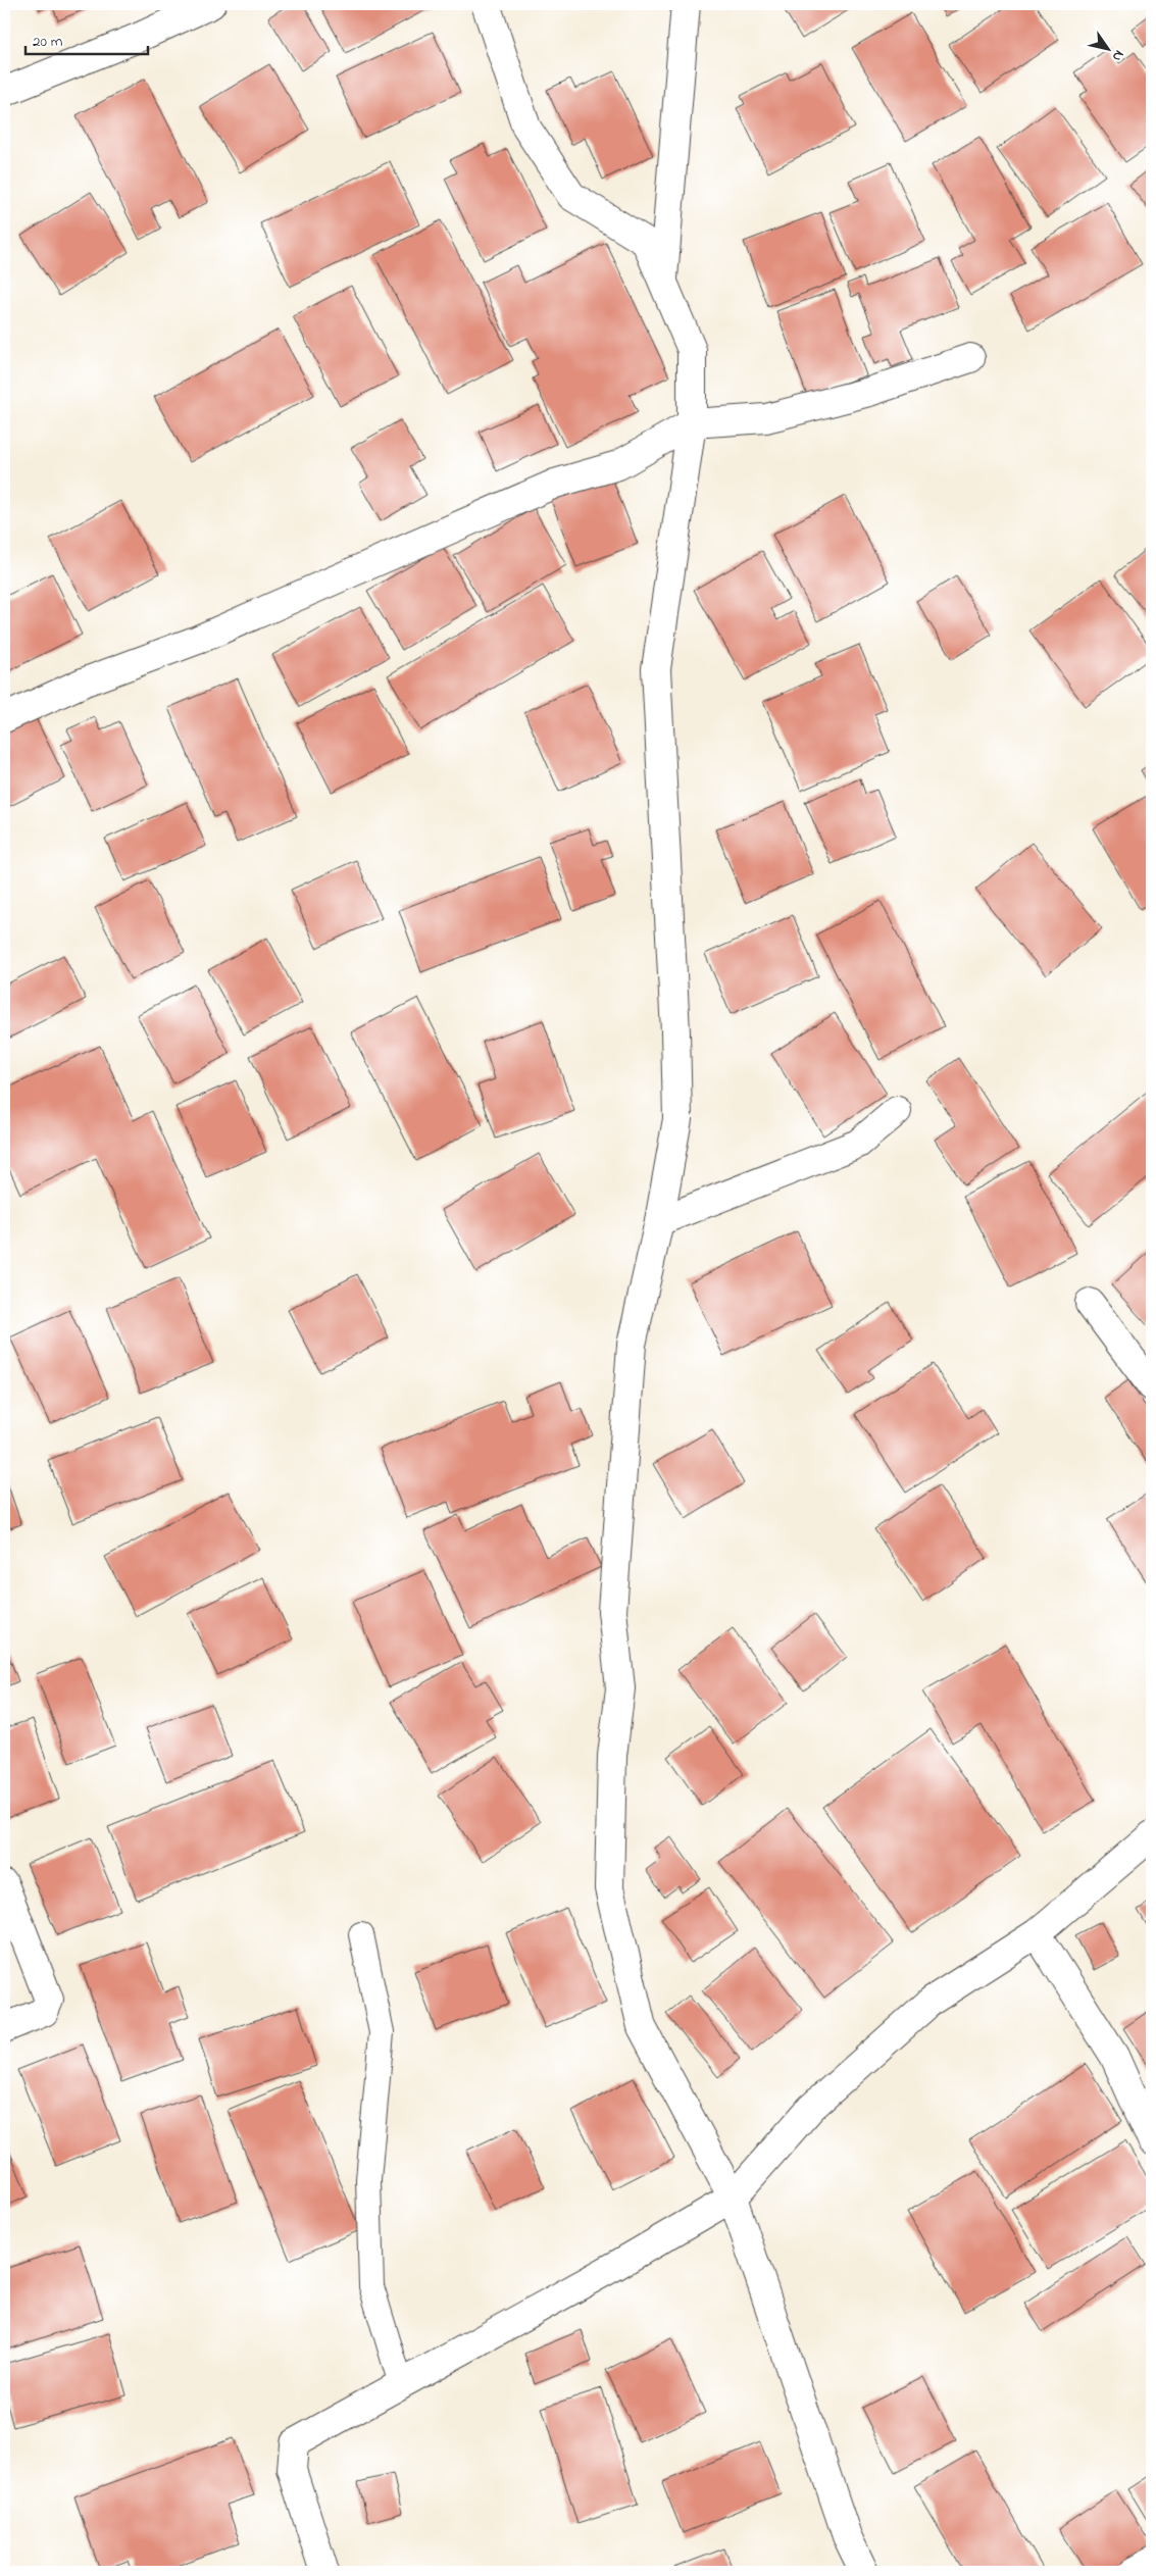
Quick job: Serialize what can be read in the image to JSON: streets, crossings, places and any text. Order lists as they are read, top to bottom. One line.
{"scale_bar":"20 m","north":"bottom right"}
